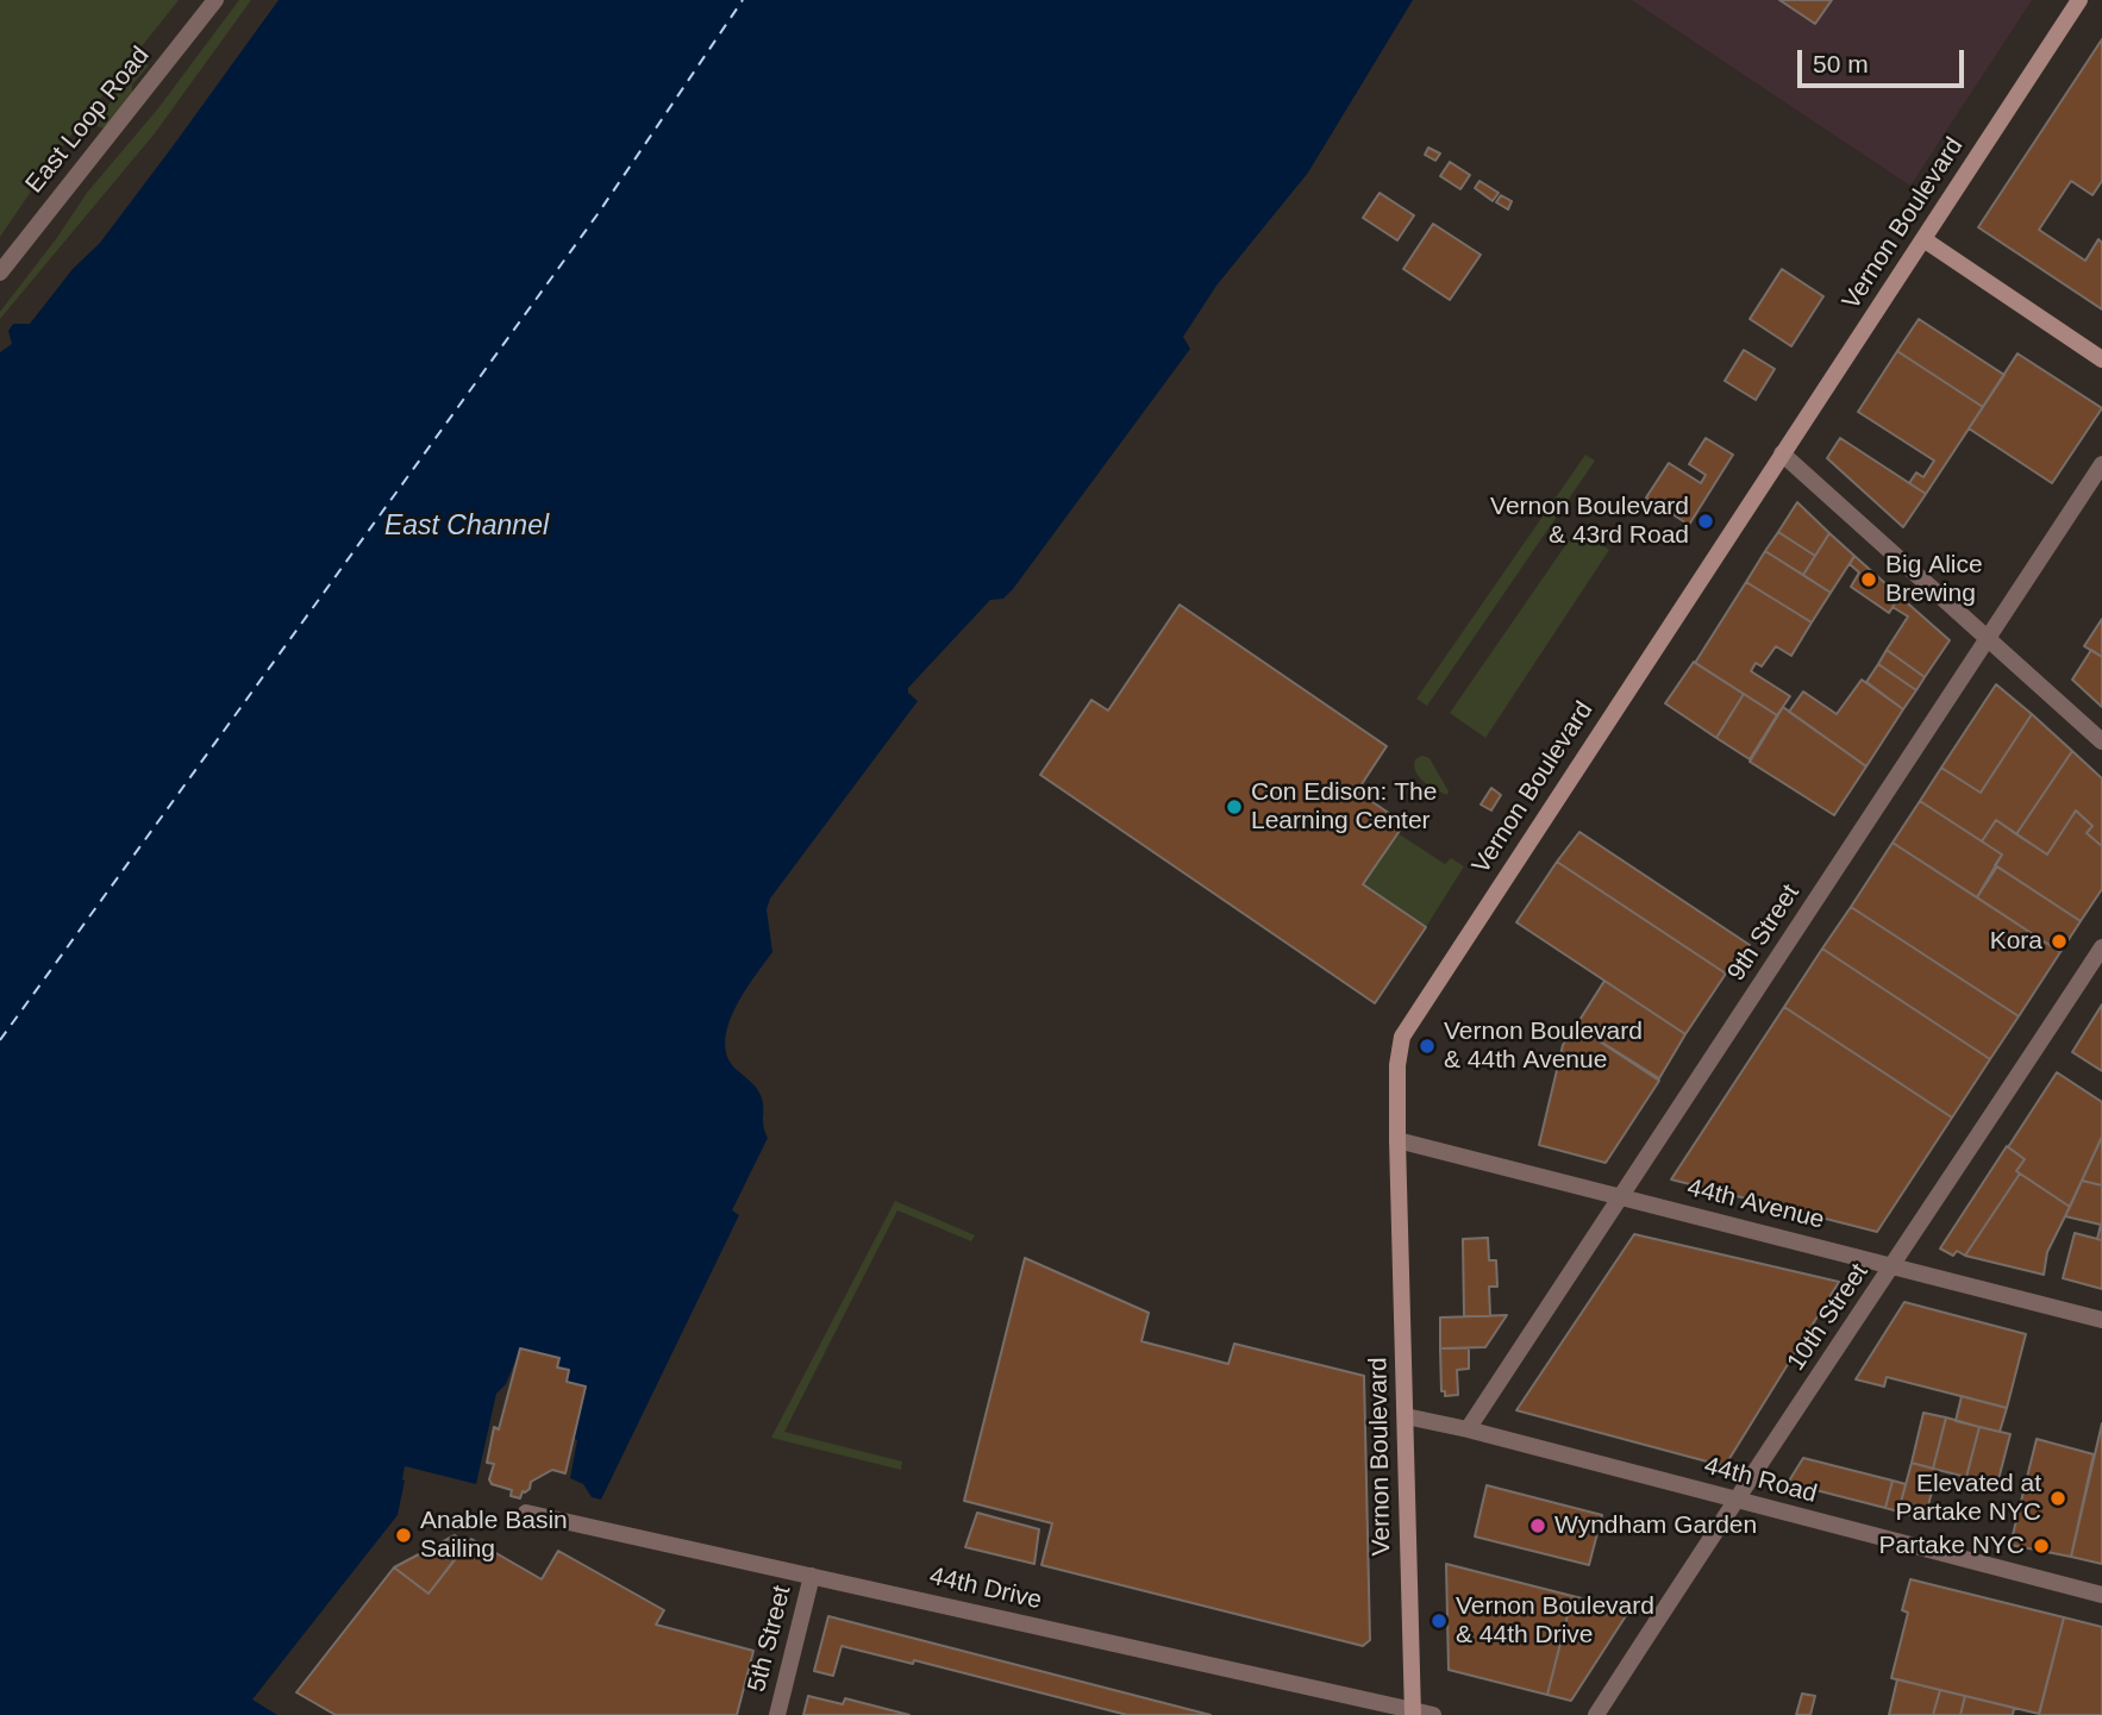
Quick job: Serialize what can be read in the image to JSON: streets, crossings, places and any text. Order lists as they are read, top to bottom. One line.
{"streets":{"main road":["Vernon Boulevard"],"street":["East Loop Road","9th Street","44th Avenue","10th Street","44th Road","44th Drive","5th Street"]},"crossings":[["Vernon Boulevard","44th Avenue"],["Vernon Boulevard","44th Road"],["Vernon Boulevard","44th Drive"],["9th Street","44th Avenue"],["9th Street","44th Road"],["44th Avenue","10th Street"],["10th Street","44th Road"],["44th Drive","5th Street"]],"water":["East Channel"],"places":["Vernon Boulevard & 43rd Road","Big Alice Brewing","Con Edison: The Learning Center","Kora","Vernon Boulevard & 44th Avenue","Elevated at Partake NYC","Wyndham Garden","Anable Basin Sailing","Partake NYC","Vernon Boulevard & 44th Drive"],"scale_bar":"50 m"}
